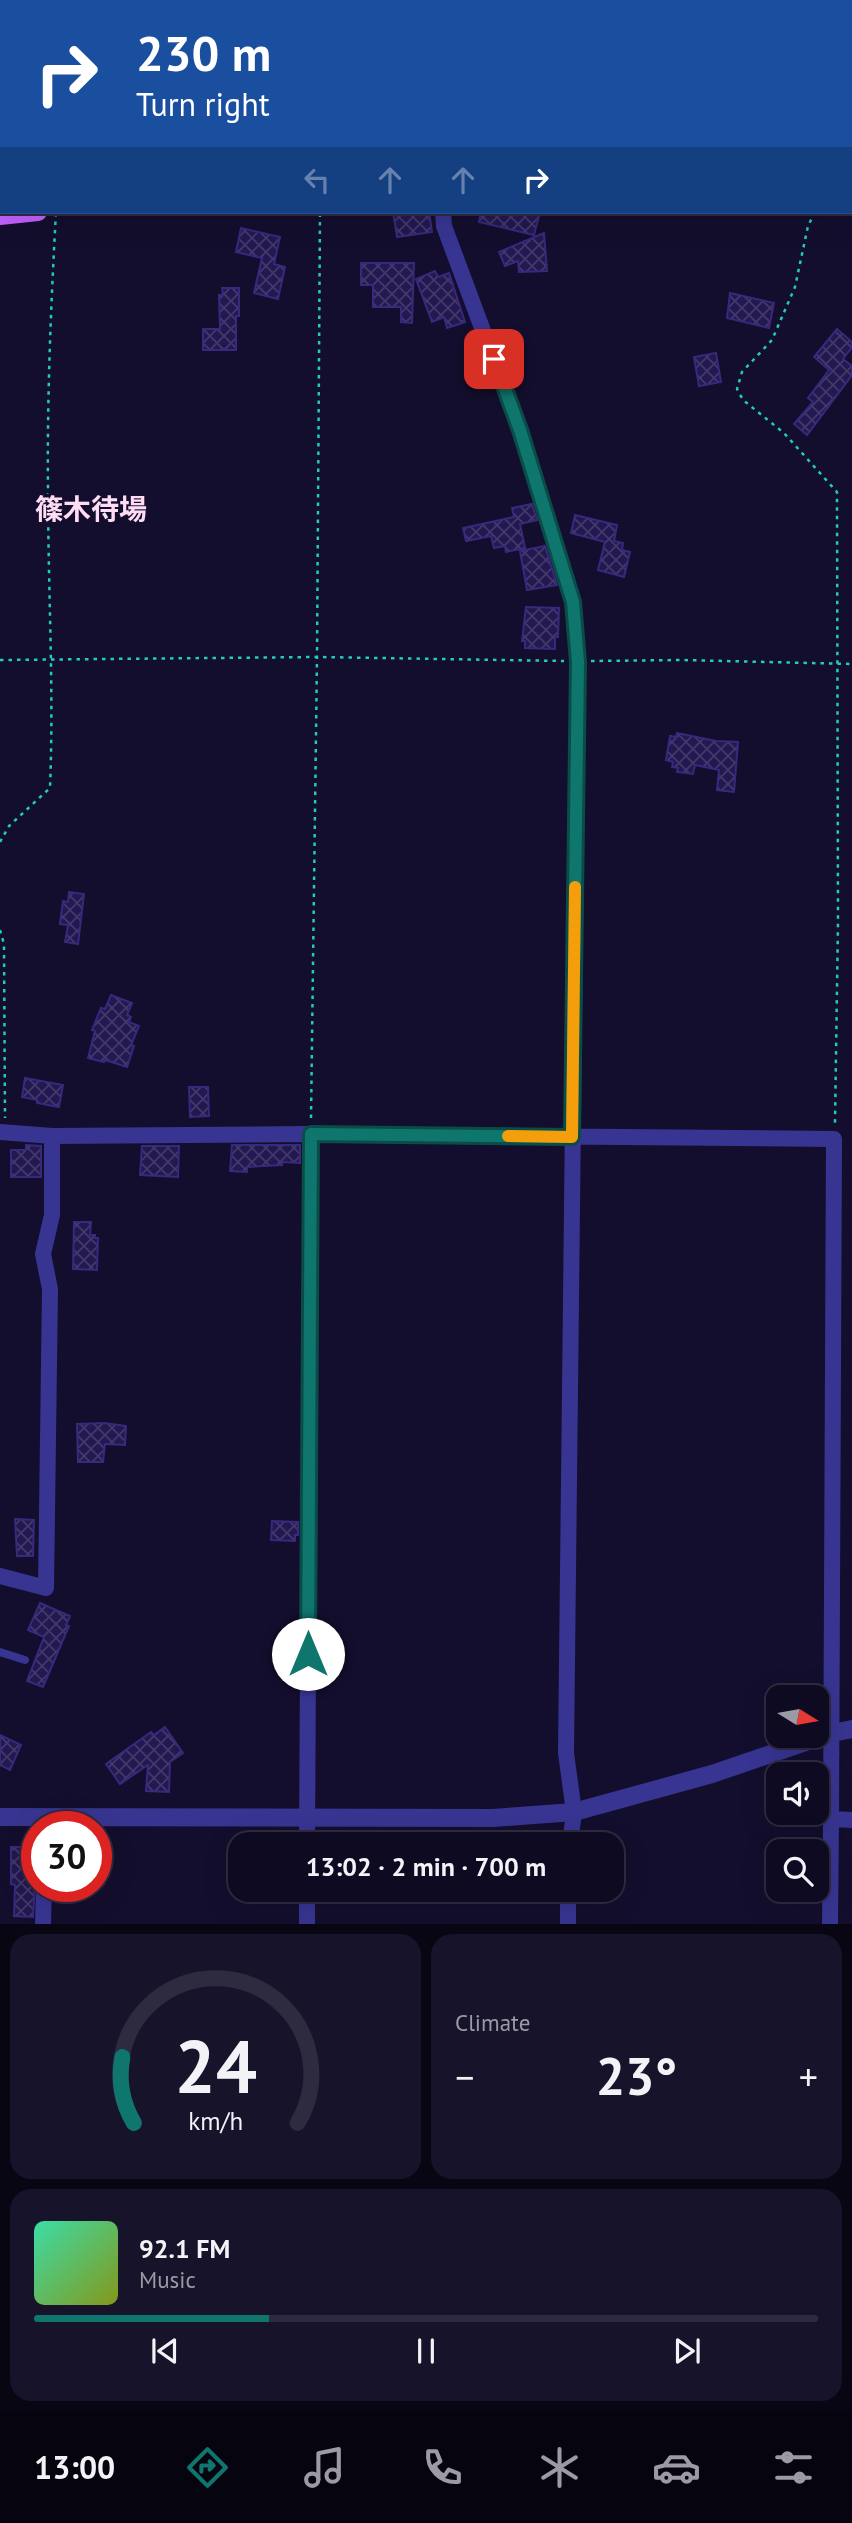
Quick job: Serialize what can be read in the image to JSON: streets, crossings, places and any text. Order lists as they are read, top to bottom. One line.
{"districts":["篠木待場"],"north":"right","page":{"turn":["230 m","Turn right"],"limit":"30","trip":"13:02 · 2 min · 700 m","tile":"Climate","heat":["−","23°","+"],"song":["92.1 FM","Music"],"tabs":"13:00","gauge":["24","km/h"]}}
